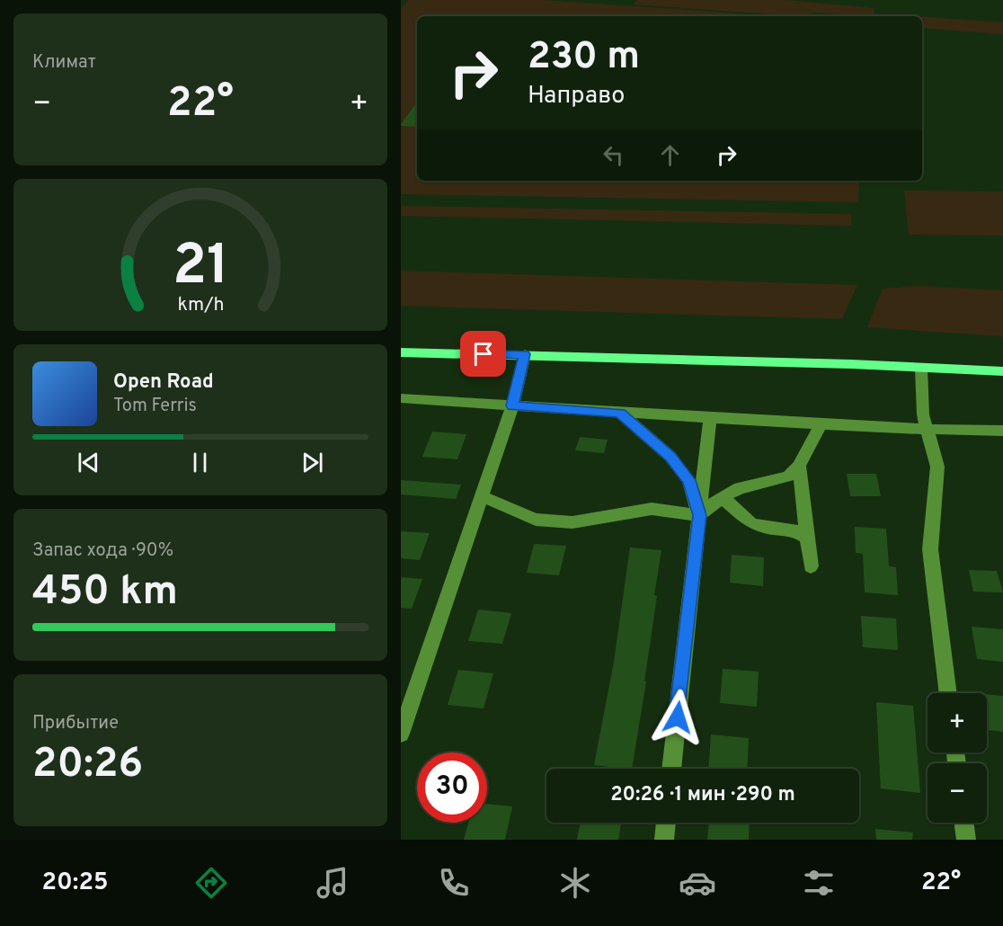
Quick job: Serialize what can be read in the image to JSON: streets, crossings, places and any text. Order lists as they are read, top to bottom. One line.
{"page":{"tile":["Климат",["Запас хода · 90%","450 km"],["Прибытие","20:26"]],"turn":["230 m","Направо"],"heat":["−","22°","+"],"song":["Open Road","Tom Ferris"],"map_buttons":["+","−"],"limit":"30","trip":"20:26 · 1 мин · 290 m","tabs":["20:25","22°"],"gauge":["21","km/h"]}}
